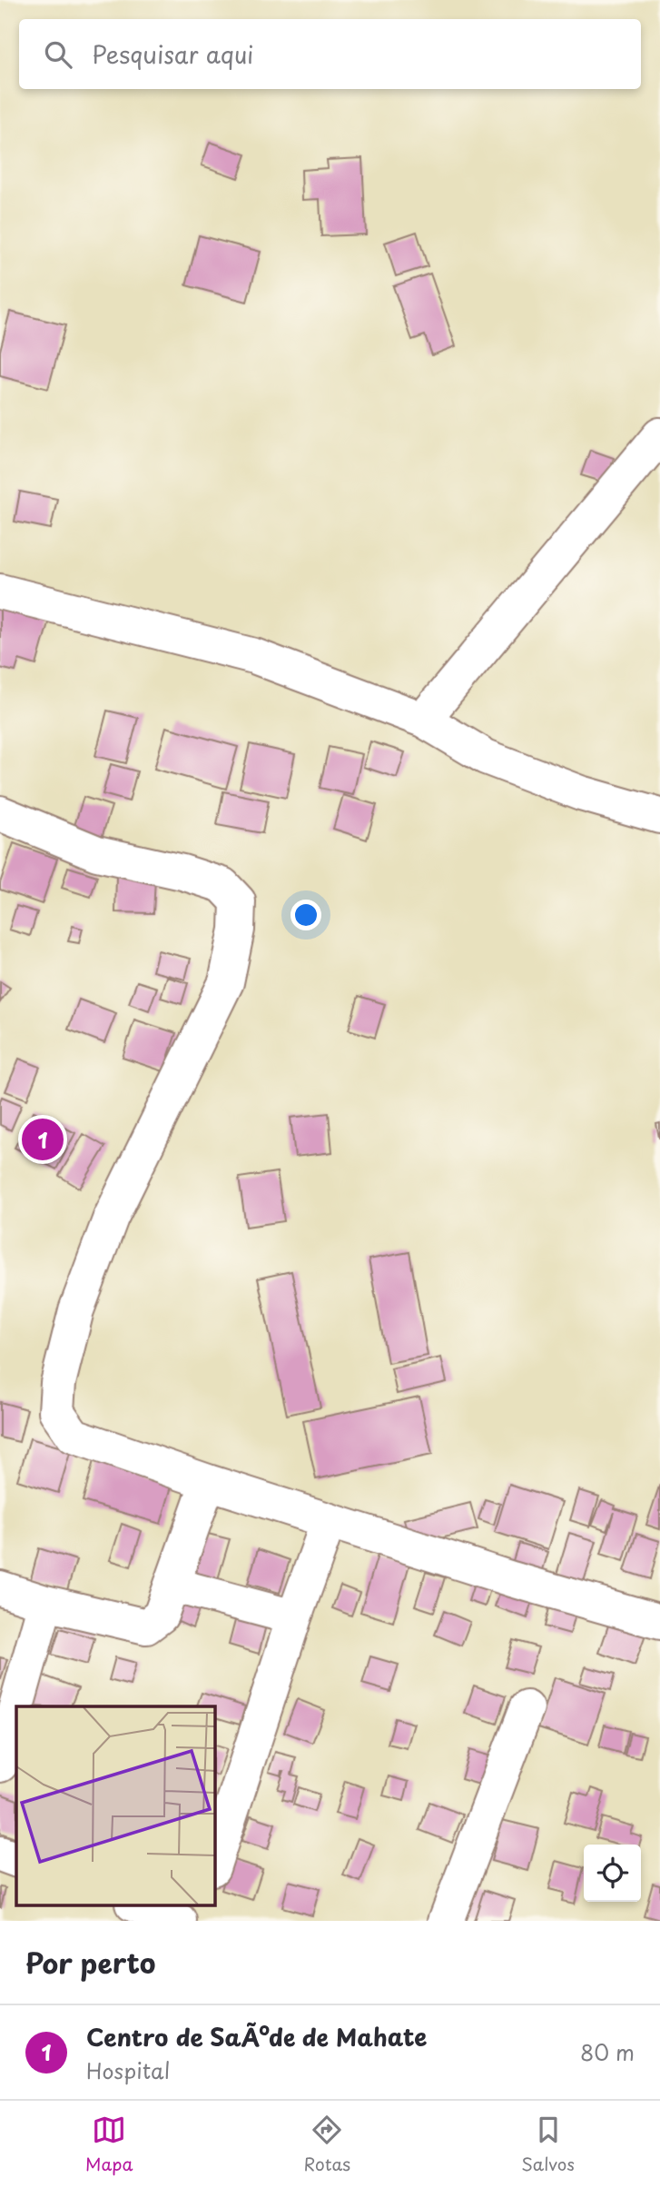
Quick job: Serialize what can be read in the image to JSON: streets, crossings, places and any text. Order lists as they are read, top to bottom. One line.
{"page":{"search":"Pesquisar aqui","pins":"1","heading":"Por perto","list":[{"mark":"1","name":"Centro de SaÃºde de Mahate","note":"Hospital","value":"80 m"}],"nav":["Mapa","Rotas","Salvos"]}}
